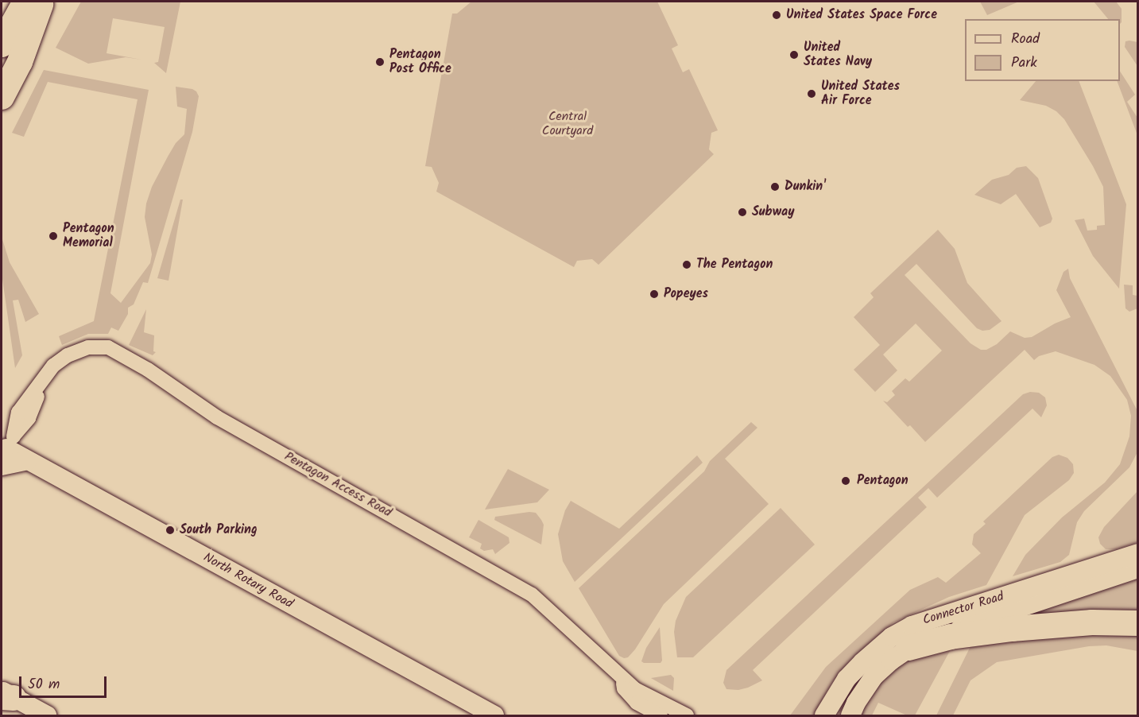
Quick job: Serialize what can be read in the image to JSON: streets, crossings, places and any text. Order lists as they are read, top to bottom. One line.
{"streets":{"street":["Pentagon Access Road","North Rotary Road","Connector Road"]},"crossings":[["Pentagon Access Road","North Rotary Road"]],"parks":["Central Courtyard"],"places":["United States Space Force","United States Navy","Pentagon Post Office","United States Air Force","Dunkin'","Subway","Pentagon Memorial","The Pentagon","Popeyes","Pentagon","South Parking"],"legend":["Road","Park"],"scale_bar":"50 m"}
